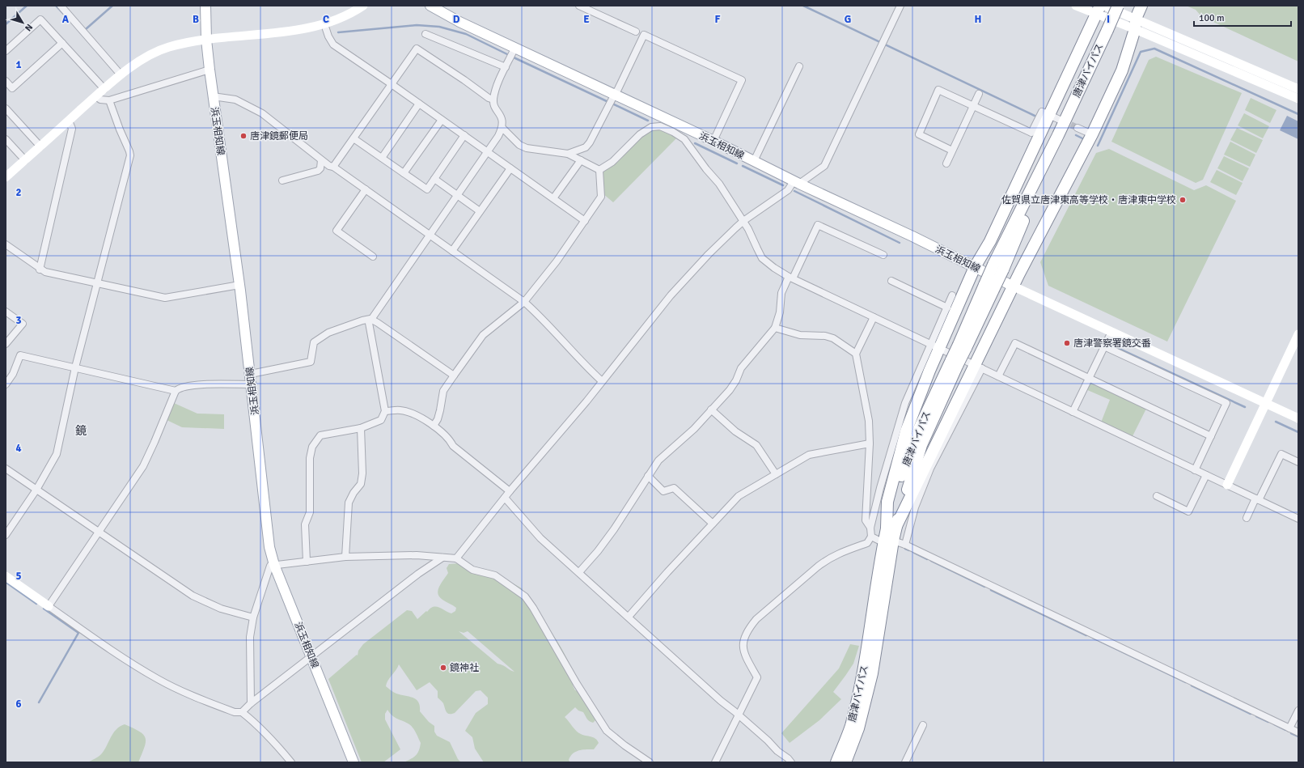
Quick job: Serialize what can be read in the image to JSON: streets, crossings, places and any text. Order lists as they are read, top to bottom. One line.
{"streets":{"highway":["唐津バイパス"],"main road":["浜玉相知線"]},"districts":["鏡"],"places":["唐津鏡郵便局","佐賀県立唐津東高等学校・唐津東中学校","唐津警察署鏡交番","鏡神社"],"scale_bar":"100 m","north":"bottom right","grid":{"columns":["A","B","C","D","E","F","G","H","I"],"rows":["1","2","3","4","5","6"]}}
